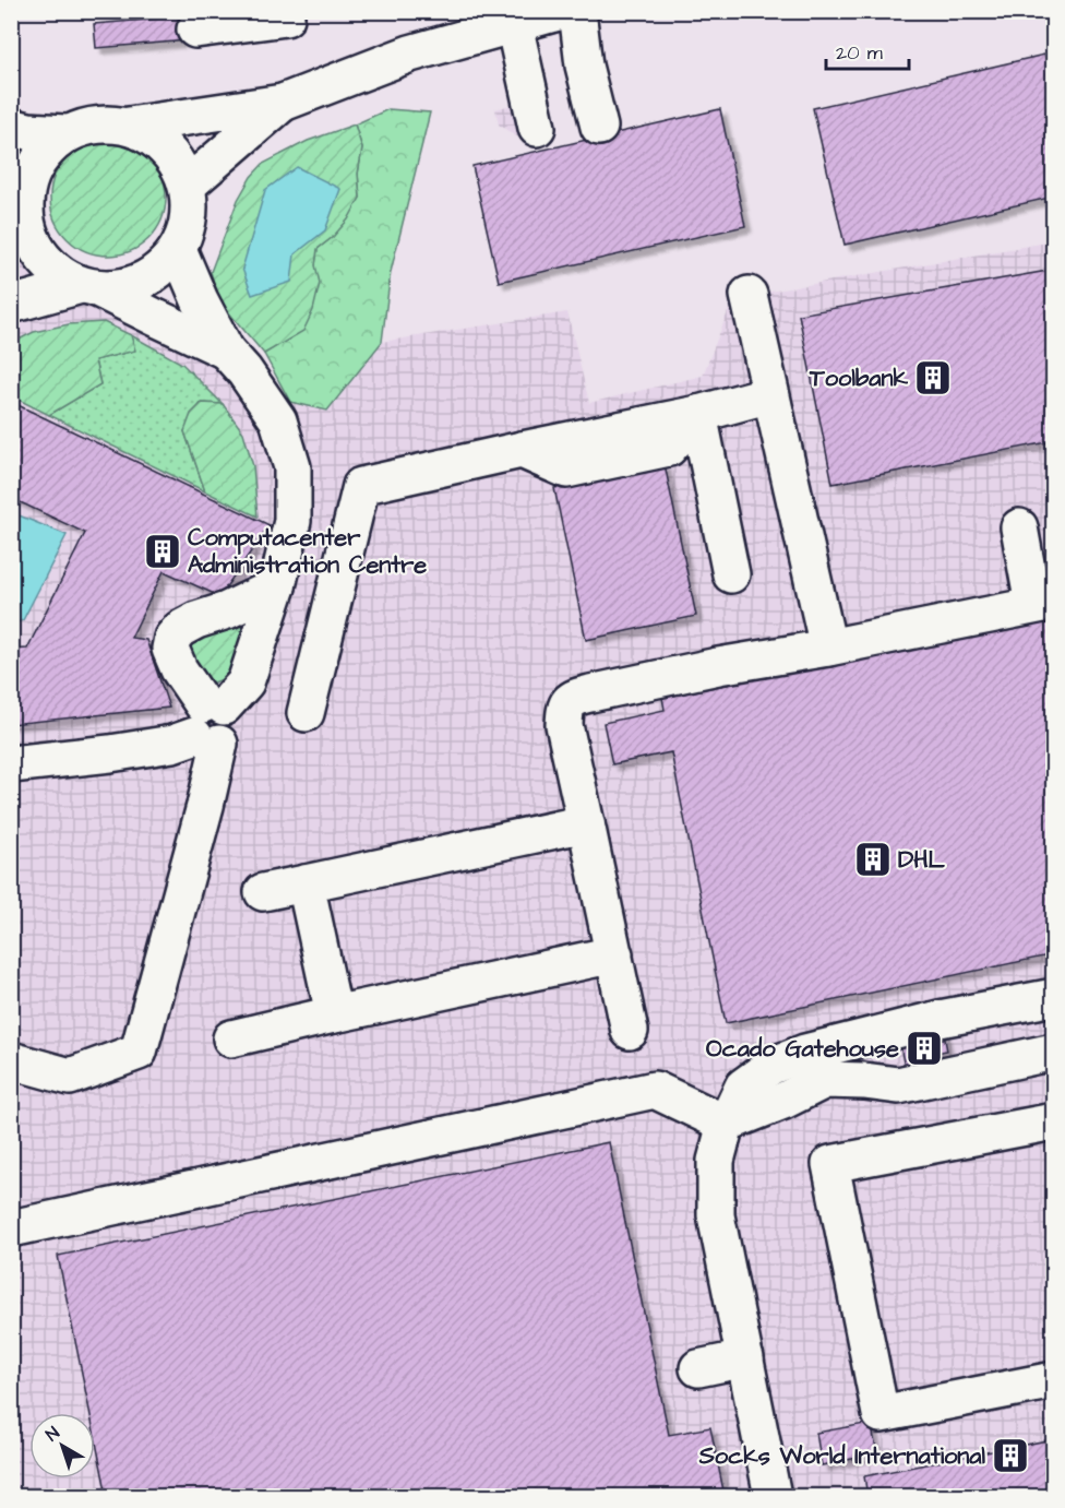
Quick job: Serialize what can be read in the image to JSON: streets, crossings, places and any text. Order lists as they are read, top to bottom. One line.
{"places":{"building":["Toolbank","Computacenter Administration Centre","DHL","Ocado Gatehouse","Socks World International"]},"scale_bar":"20 m","north":"top left"}
